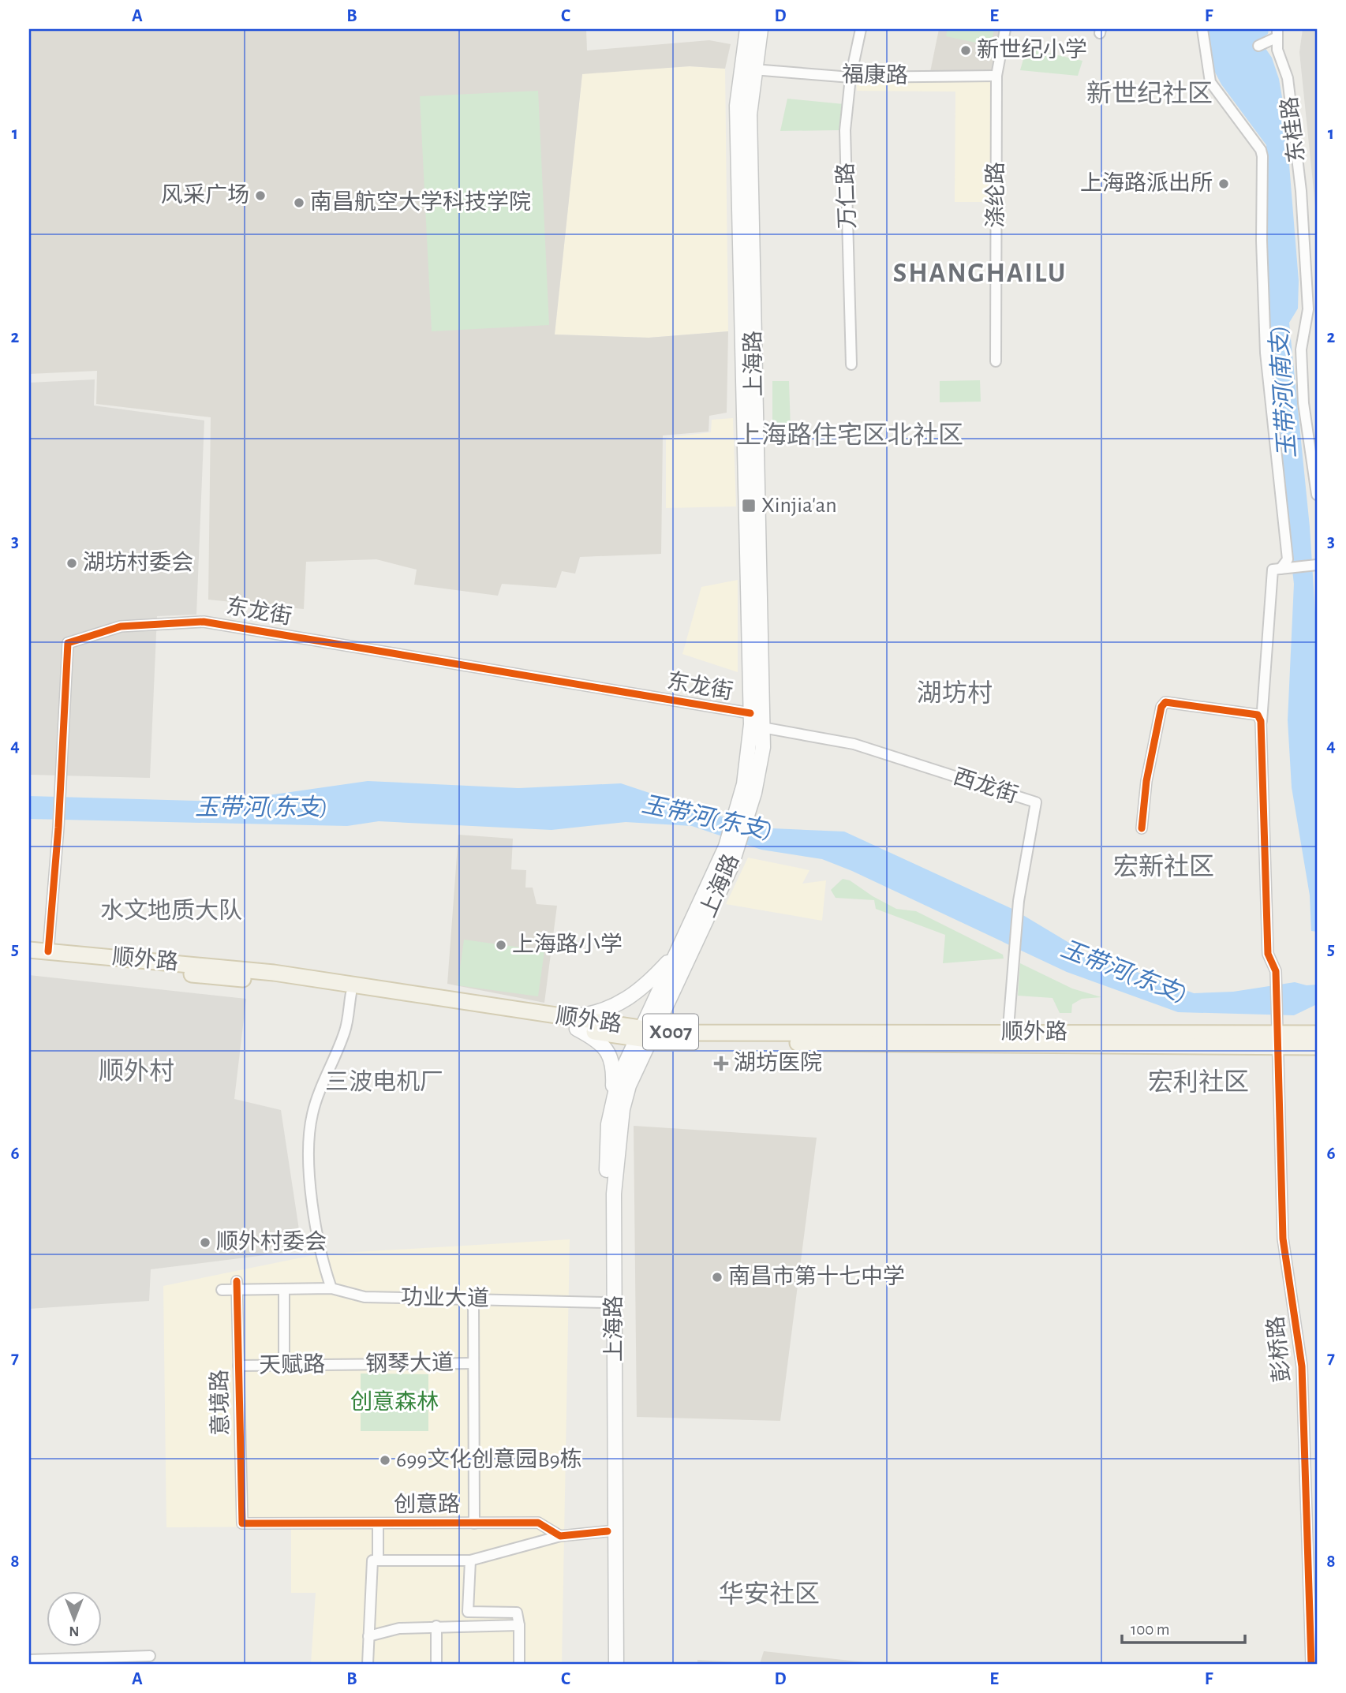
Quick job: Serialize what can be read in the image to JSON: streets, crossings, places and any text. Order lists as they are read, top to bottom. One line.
{"streets":{"main road":["上海路","顺外路","X007"],"street":["福康路","东桂路","涤纶路","万仁路","东龙街","西龙街","功业大道","彭桥路","钢琴大道","天赋路","意境路","创意路"]},"crossings":[["福康路","涤纶路"],["福康路","万仁路"],["福康路","上海路"],["上海路","东龙街"],["上海路","西龙街"],["上海路","顺外路"],["上海路","功业大道"],["东龙街","顺外路"],["西龙街","顺外路"],["顺外路","彭桥路"],["功业大道","意境路"],["钢琴大道","天赋路"],["天赋路","意境路"],["意境路","创意路"]],"districts":["新世纪社区","SHANGHAILU","上海路住宅区北社区","湖坊村","宏新社区","水文地质大队","顺外村","三波电机厂","宏利社区","华安社区"],"water":["玉带河(南支)","玉带河(东支)"],"parks":["创意森林"],"places":{"other":["新世纪小学","上海路派出所","风采广场","南昌航空大学科技学院","湖坊村委会","上海路小学","顺外村委会","南昌市第十七中学","699文化创意园B9栋"],"transit":["Xinjia'an"],"health":["湖坊医院"]},"scale_bar":"100 m","north":"bottom","grid":{"columns":["A","B","C","D","E","F"],"rows":["1","2","3","4","5","6","7","8"]}}
